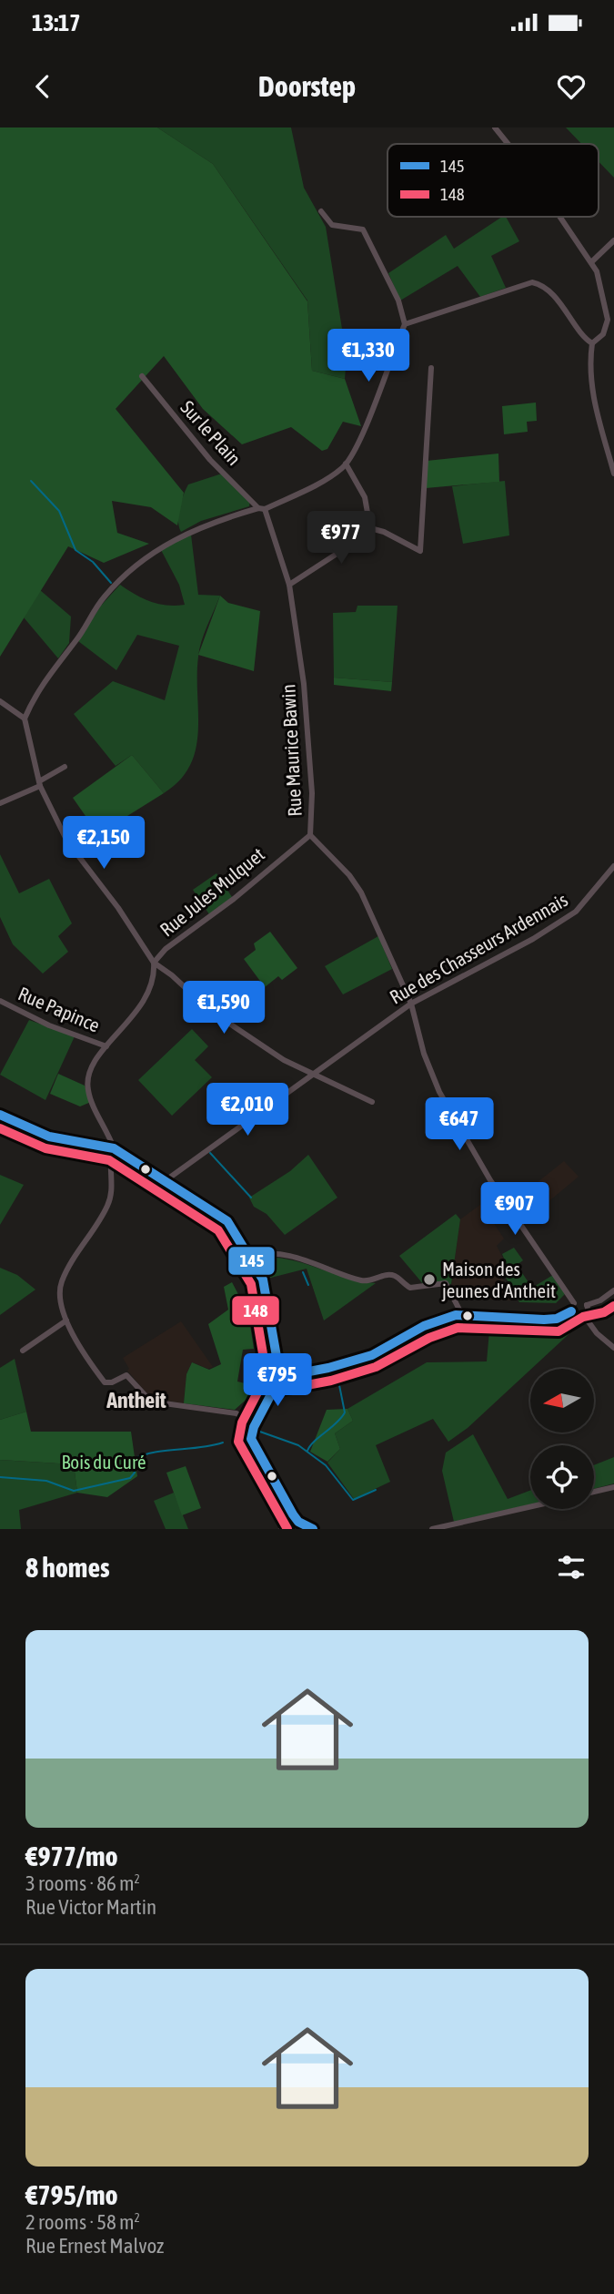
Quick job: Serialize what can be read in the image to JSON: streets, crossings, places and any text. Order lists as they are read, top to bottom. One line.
{"streets":{"street":["Sur le Plain","Rue Maurice Bawin","Rue Jules Mulquet","Rue des Chasseurs Ardennais","Rue Papince"]},"crossings":[["Sur le Plain","Rue Maurice Bawin"],["Rue Maurice Bawin","Rue Jules Mulquet"],["Rue Maurice Bawin","Rue des Chasseurs Ardennais"],["Rue Jules Mulquet","Rue Papince"]],"districts":["Antheit"],"parks":["Bois du Curé"],"places":["Maison des jeunes d'Antheit"],"lines":["transit line 145","transit line 148"],"legend":["145","148"],"north":"left","page":{"status":"13:17","header":"Doorstep","price":["€1,330","€977","€2,150","€1,590","€2,010","€647","€907","€795"],"heading":"8 homes","list":[{"name":"€977/mo","note":"3 rooms · 86 m² · Rue Victor Martin"},{"name":"€795/mo","note":"2 rooms · 58 m² · Rue Ernest Malvoz"}]}}
